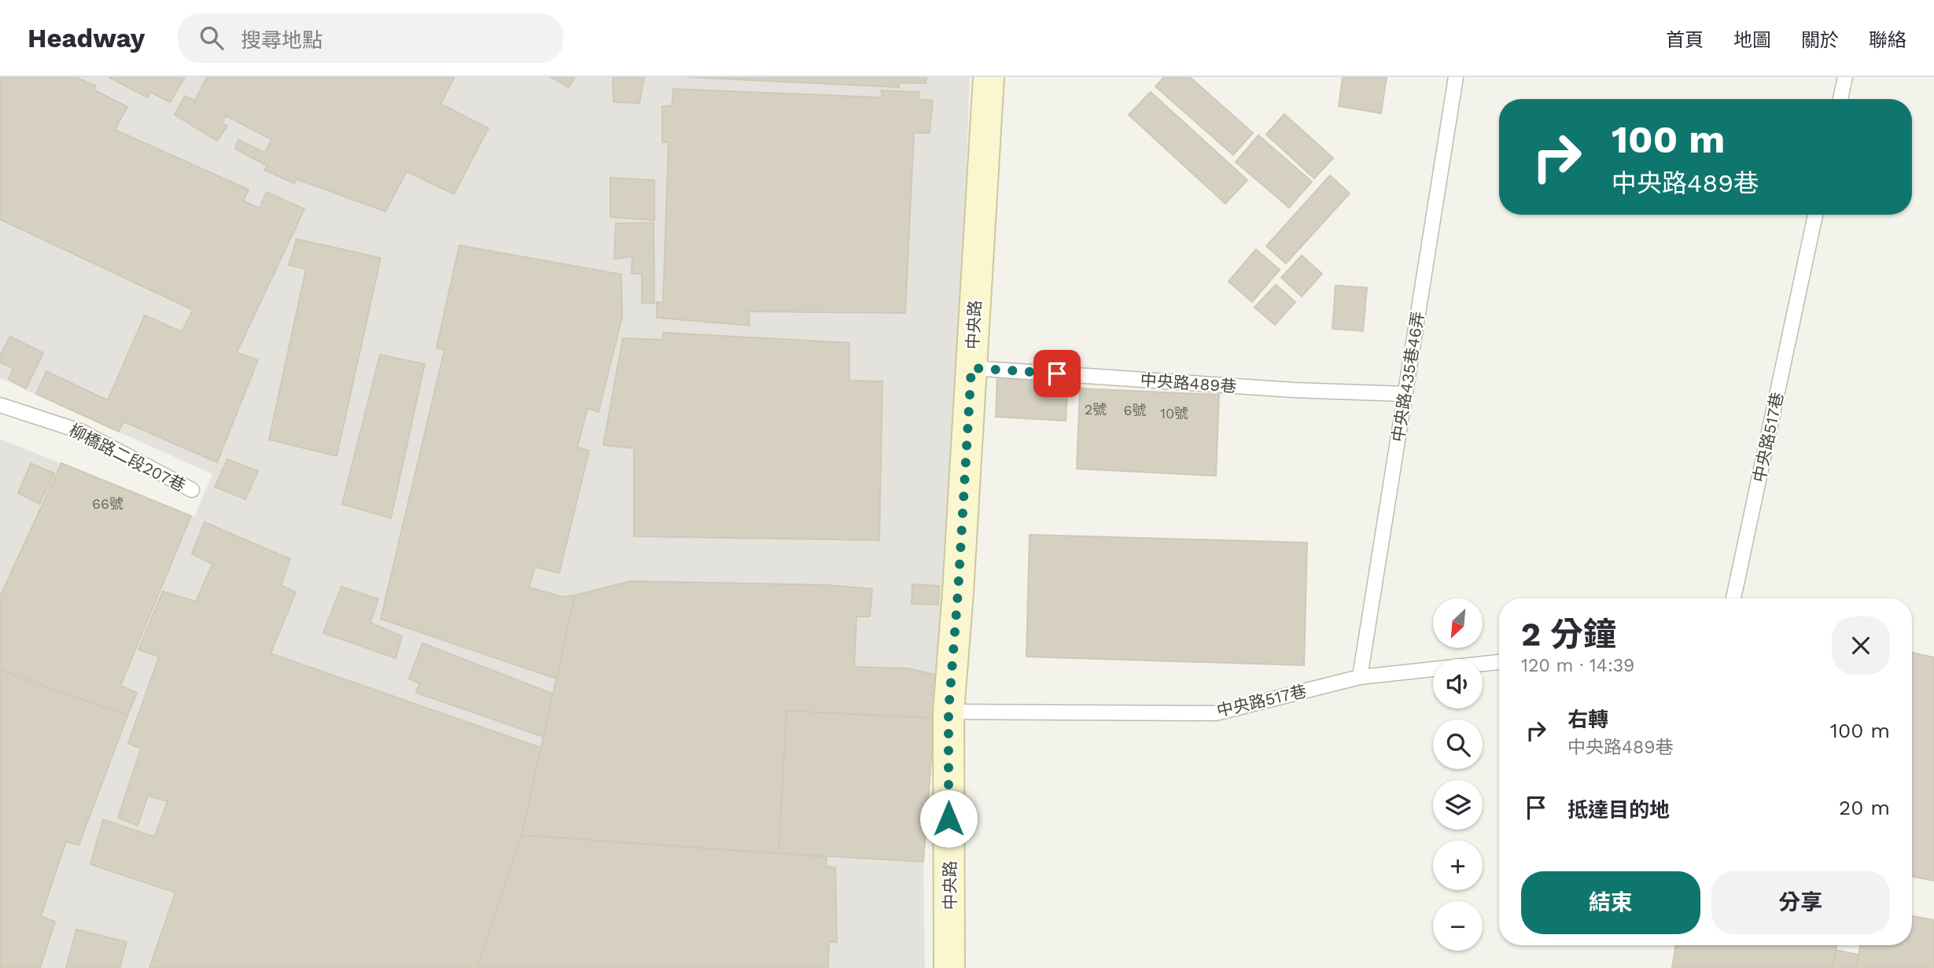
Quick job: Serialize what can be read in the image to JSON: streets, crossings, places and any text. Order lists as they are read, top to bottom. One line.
{"streets":{"street":["中央路"],"lane":["中央路435巷46弄","中央路489巷","中央路517巷","柳橋路二段207巷"]},"crossings":[["中央路","中央路489巷"],["中央路","中央路517巷"],["中央路435巷46弄","中央路489巷"],["中央路435巷46弄","中央路517巷"]],"house_numbers":["2號","6號","10號","66號"],"north":"bottom left","page":{"header":"Headway","search":"搜尋地點","nav":["首頁","地圖","關於","聯絡"],"turn":["100 m","中央路489巷"],"map_buttons":["+","−"],"heading":["2 分鐘","120 m · 14:39"],"list":[{"name":"右轉","note":"中央路489巷","value":"100 m"},{"name":"抵達目的地","value":"20 m"}],"buttons":["結束","分享"]}}
